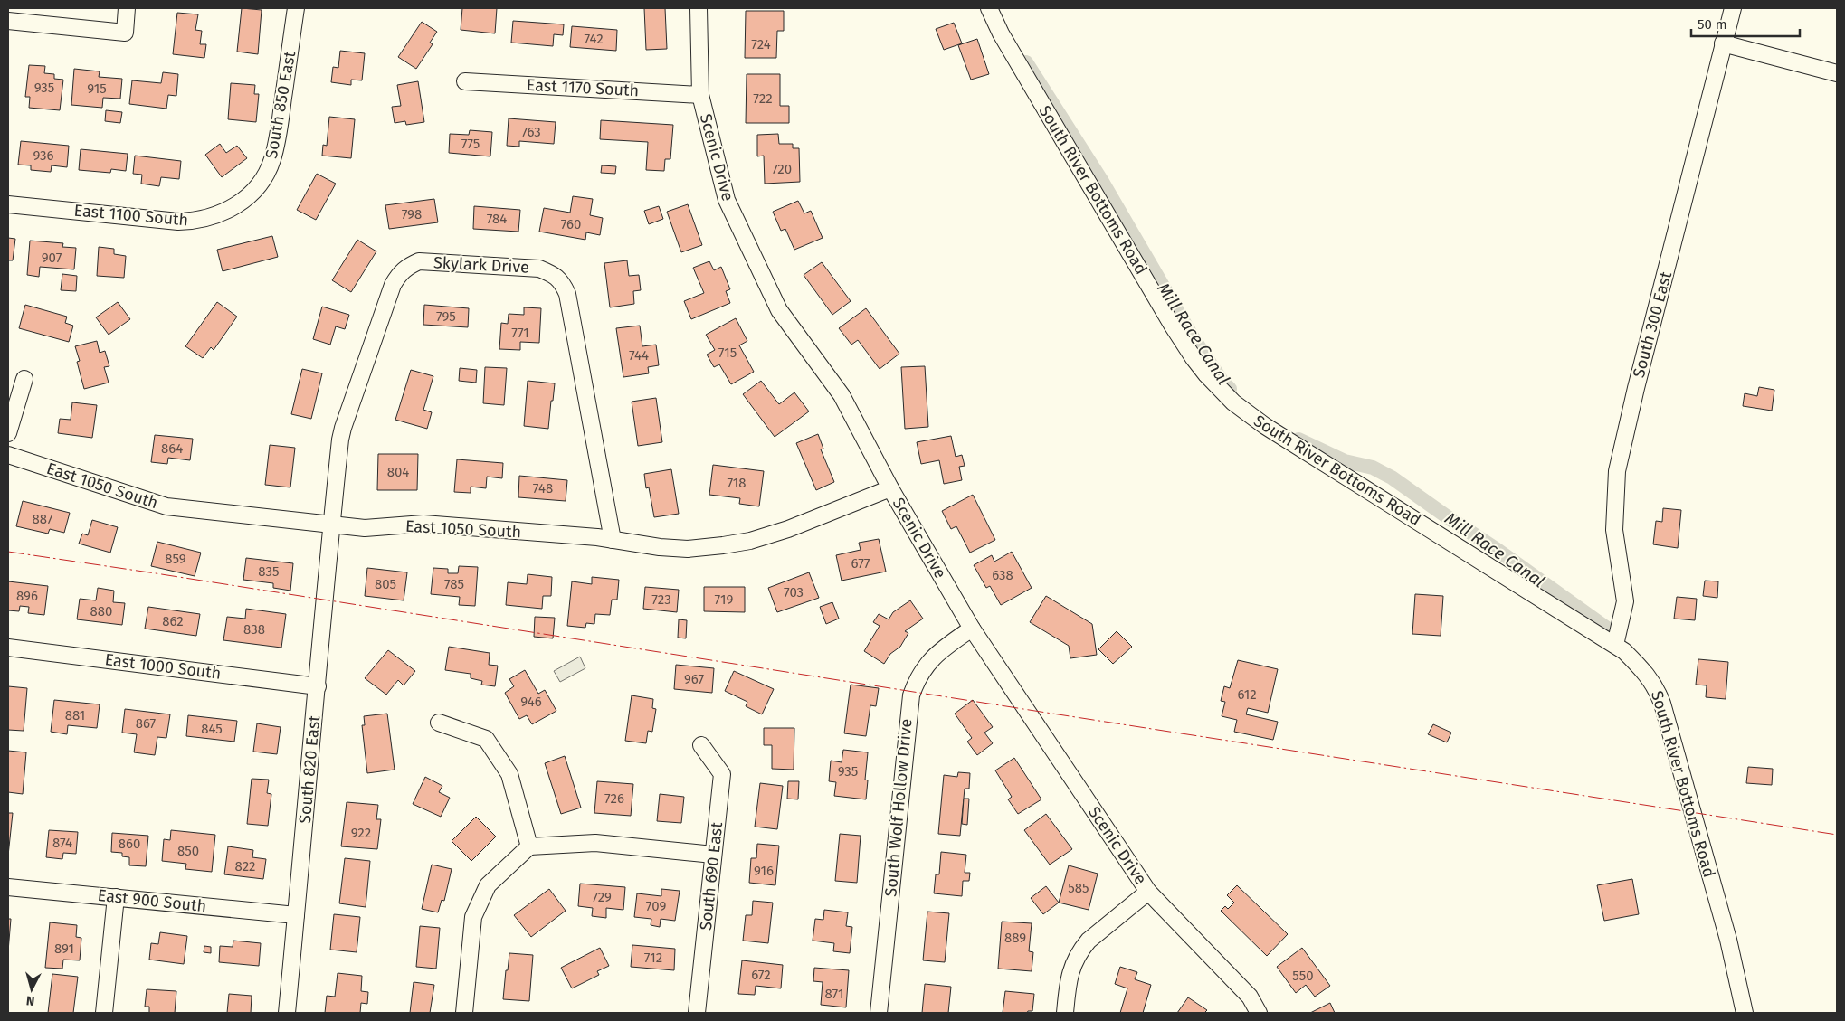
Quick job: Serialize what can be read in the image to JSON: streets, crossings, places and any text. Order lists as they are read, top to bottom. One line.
{"streets":{"street":["East 1170 South","South 850 East","Scenic Drive","South River Bottoms Road","East 1100 South","Skylark Drive","South 300 East","East 1050 South","East 1000 South","South 820 East","South Wolf Hollow Drive","South 690 East","East 900 South"]},"crossings":[["East 1170 South","Scenic Drive"],["South 850 East","East 1100 South"],["Scenic Drive","East 1050 South"],["Scenic Drive","South Wolf Hollow Drive"],["South River Bottoms Road","South 300 East"],["Skylark Drive","East 1050 South"],["Skylark Drive","South 820 East"],["East 1050 South","South 820 East"],["East 1000 South","South 820 East"],["South 820 East","East 900 South"]],"water":["Mill Race Canal"],"house_numbers":["742","724","935","915","722","763","775","936","720","798","784","760","907","795","771","715","744","864","804","718","748","887","859","677","835","638","805","785","703","896","723","719","880","862","838","967","612","946","881","867","845","935","726","922","874","860","850","822","916","585","729","709","889","891","712","672","550","871"],"scale_bar":"50 m","north":"bottom"}
